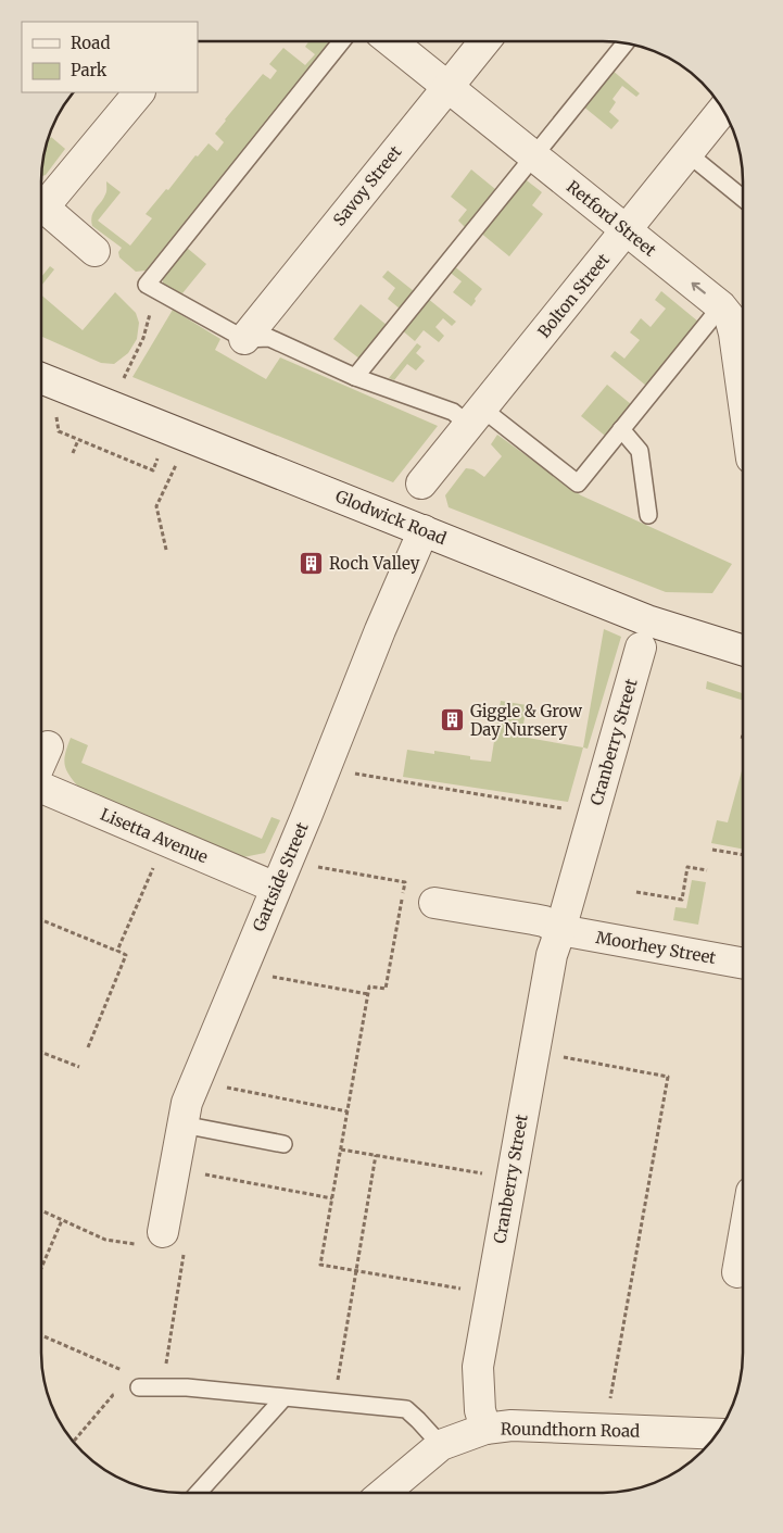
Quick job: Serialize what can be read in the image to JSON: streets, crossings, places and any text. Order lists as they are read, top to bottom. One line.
{"streets":{"street":["Savoy Street","Retford Street","Bolton Street","Glodwick Road","Cranberry Street","Lisetta Avenue","Gartside Street","Moorhey Street","Roundthorn Road"]},"crossings":[["Savoy Street","Retford Street"],["Retford Street","Bolton Street"],["Glodwick Road","Gartside Street"],["Cranberry Street","Moorhey Street"],["Cranberry Street","Roundthorn Road"],["Lisetta Avenue","Gartside Street"]],"places":{"building":["Roch Valley","Giggle & Grow Day Nursery"]},"legend":["Road","Park"]}
